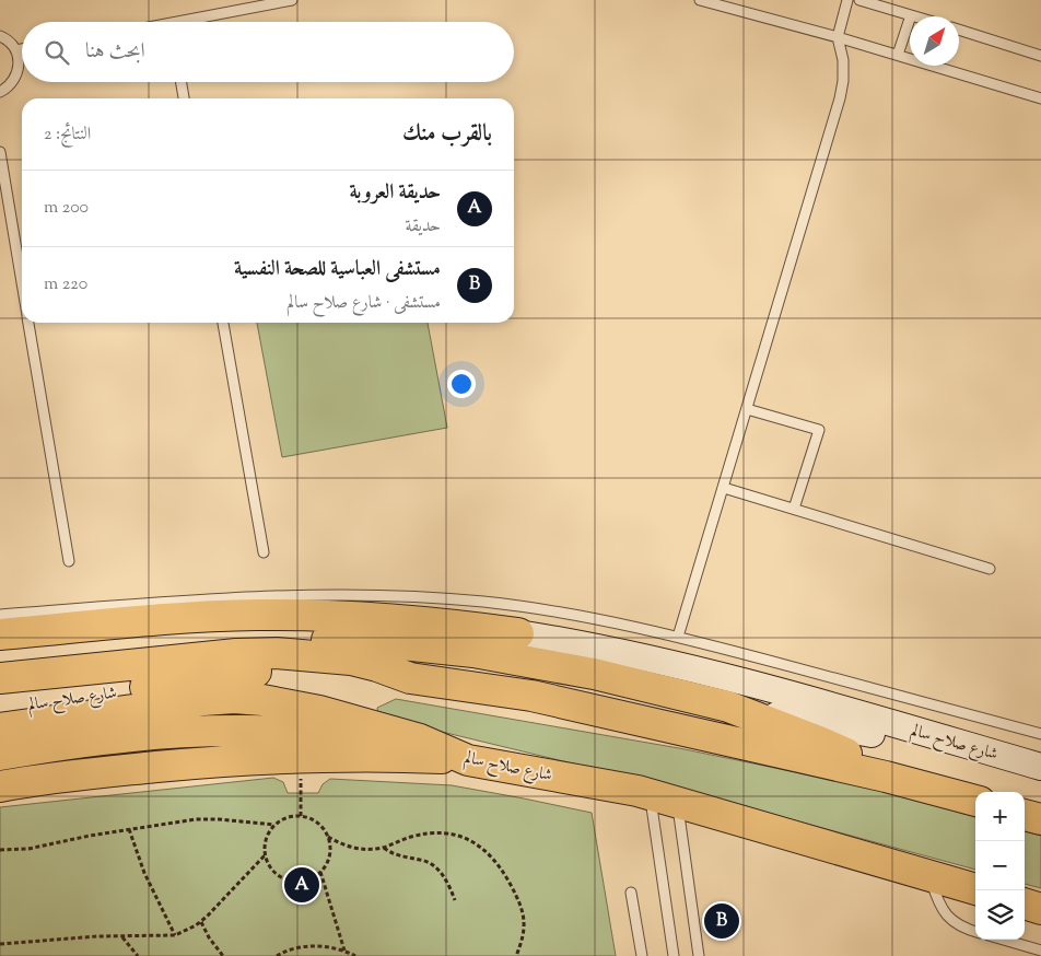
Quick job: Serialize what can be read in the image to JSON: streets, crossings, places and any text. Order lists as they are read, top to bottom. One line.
{"streets":{"highway":["شارع صلاح سالم"]},"north":"top right","page":{"search":"ابحث هنا","heading":["بالقرب منك","النتائج: 2"],"list":[{"mark":"A","name":"حديقة العروبة","note":"حديقة","value":"200 m"},{"mark":"B","name":"مستشفى العباسية للصحة النفسية","note":"مستشفى · شارع صلاح سالم","value":"220 m"}],"map_buttons":["+","−"],"pins":["A","B"]}}
